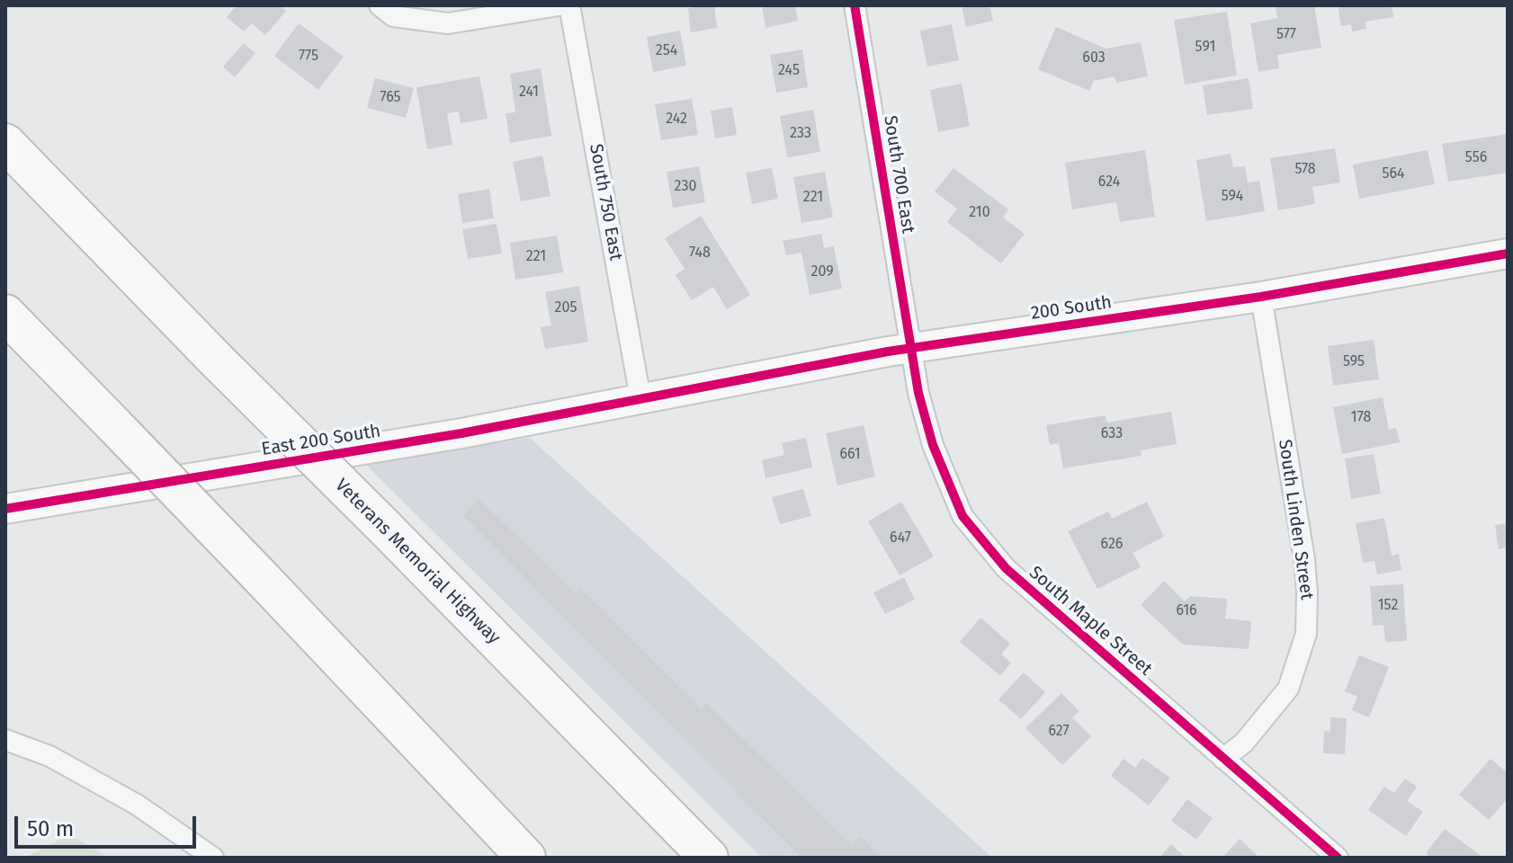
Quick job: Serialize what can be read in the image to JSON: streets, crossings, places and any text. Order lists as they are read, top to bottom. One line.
{"streets":{"highway":["Veterans Memorial Highway"],"street":["South 700 East","South 750 East","200 South","East 200 South","South Linden Street","South Maple Street"]},"crossings":[["South 700 East","200 South"],["South 700 East","South Maple Street"],["South 750 East","200 South"],["South 750 East","East 200 South"],["200 South","East 200 South"],["200 South","South Linden Street"],["200 South","South Maple Street"],["East 200 South","Veterans Memorial Highway"],["South Linden Street","South Maple Street"]],"house_numbers":["577","591","254","775","603","245","241","765","242","233","556","578","564","624","230","594","221","210","748","221","209","205","595","178","633","661","647","626","152","616","627"],"scale_bar":"50 m"}
